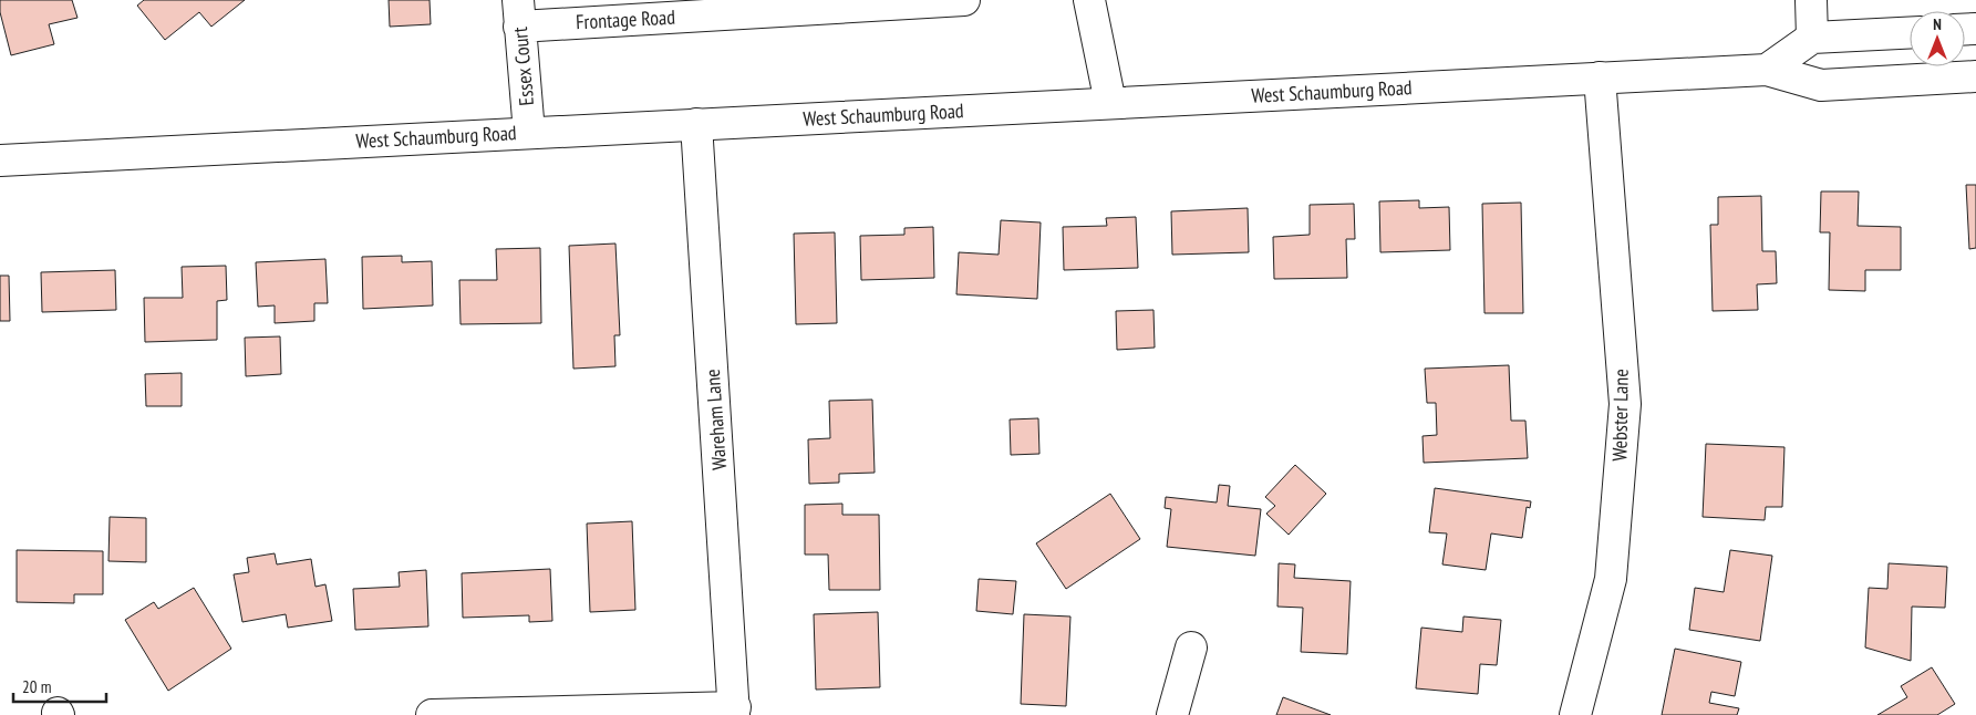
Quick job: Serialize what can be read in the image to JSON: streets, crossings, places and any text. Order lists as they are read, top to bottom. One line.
{"streets":{"street":["Frontage Road","Essex Court","West Schaumburg Road","Webster Lane","Wareham Lane"]},"crossings":[["Frontage Road","Essex Court"],["Essex Court","West Schaumburg Road"],["West Schaumburg Road","Webster Lane"],["West Schaumburg Road","Wareham Lane"]],"scale_bar":"20 m","north":"top"}
